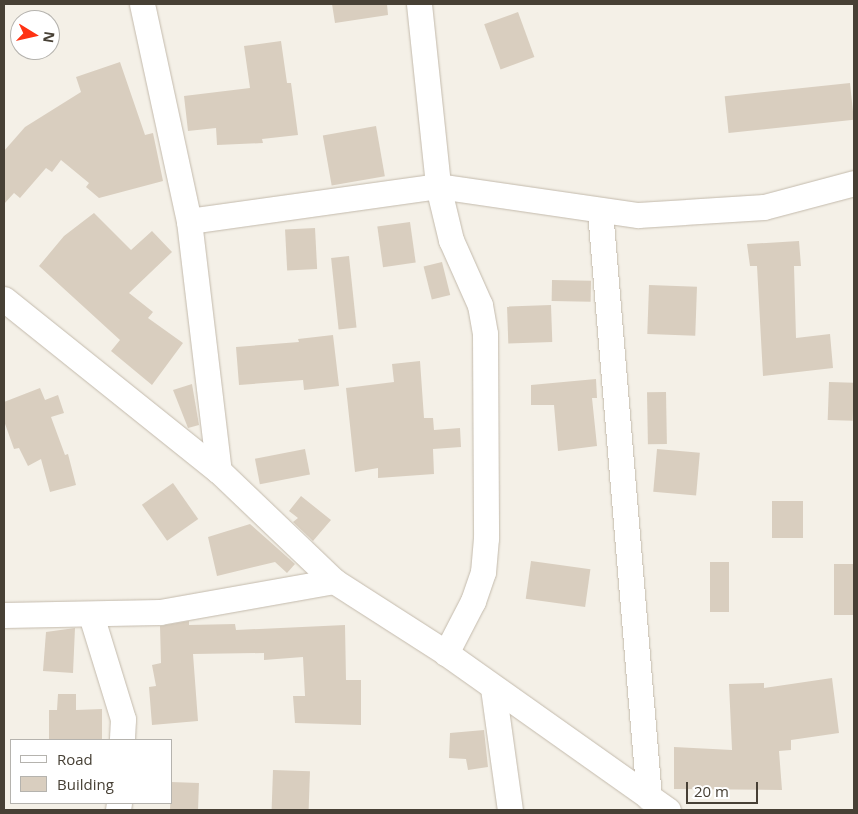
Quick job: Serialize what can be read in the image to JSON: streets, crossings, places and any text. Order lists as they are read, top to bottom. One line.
{"legend":["Road","Building"],"scale_bar":"20 m","north":"right"}
